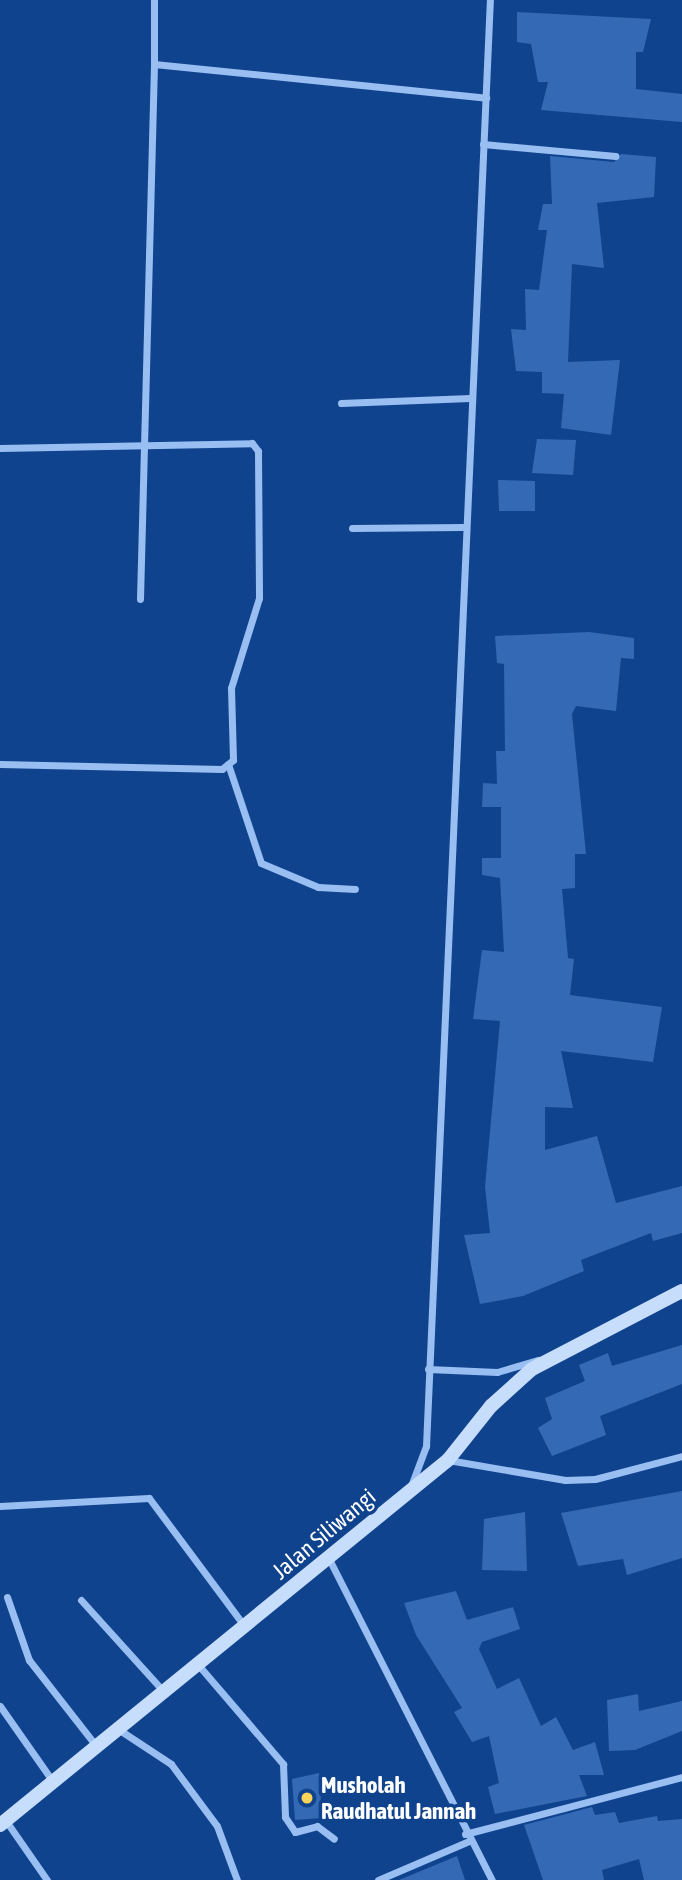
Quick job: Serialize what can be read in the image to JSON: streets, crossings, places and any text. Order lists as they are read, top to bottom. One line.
{"streets":{"main road":["Jalan Siliwangi"]},"places":["Musholah Raudhatul Jannah"]}
